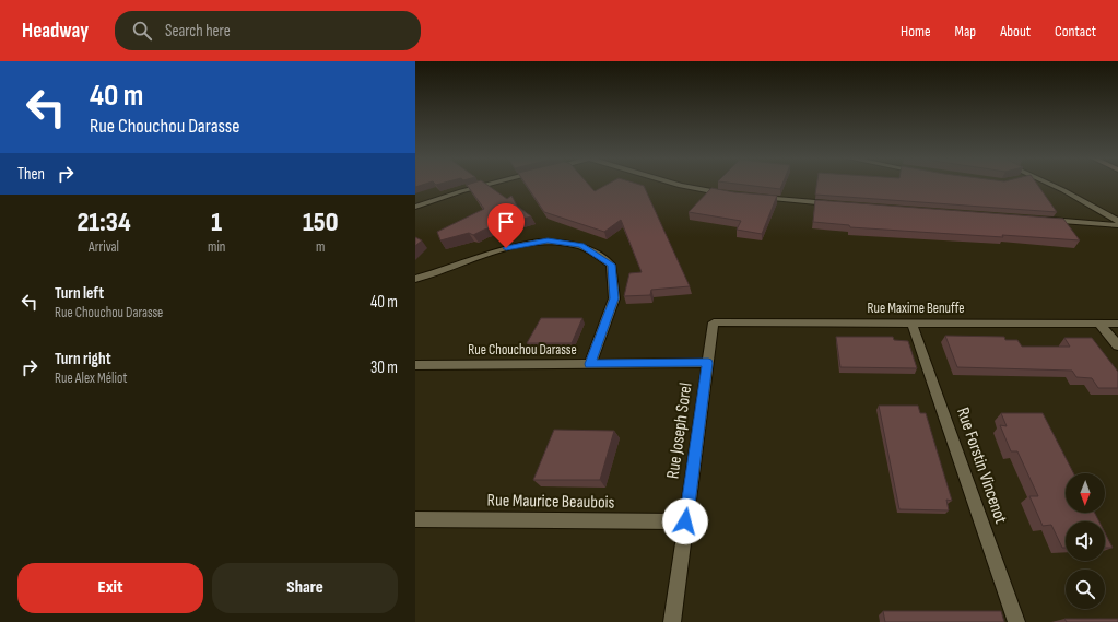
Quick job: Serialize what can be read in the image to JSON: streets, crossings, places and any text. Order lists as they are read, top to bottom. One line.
{"streets":{"street":["Rue Maxime Benuffe","Rue Chouchou Darasse","Rue Joseph Sorel","Rue Forstin Vincenot","Rue Maurice Beaubois"]},"crossings":[["Rue Maxime Benuffe","Rue Joseph Sorel"],["Rue Maxime Benuffe","Rue Forstin Vincenot"],["Rue Chouchou Darasse","Rue Joseph Sorel"],["Rue Joseph Sorel","Rue Maurice Beaubois"]],"north":"bottom","page":{"header":"Headway","search":"Search here","nav":["Home","Map","About","Contact"],"turn":["40 m","Rue Chouchou Darasse"],"then":"Then","eta":["21:34","Arrival","1","min","150","m"],"list":[{"name":"Turn left","note":"Rue Chouchou Darasse","value":"40 m"},{"name":"Turn right","note":"Rue Alex Méliot","value":"30 m"}],"buttons":["Exit","Share"]}}
